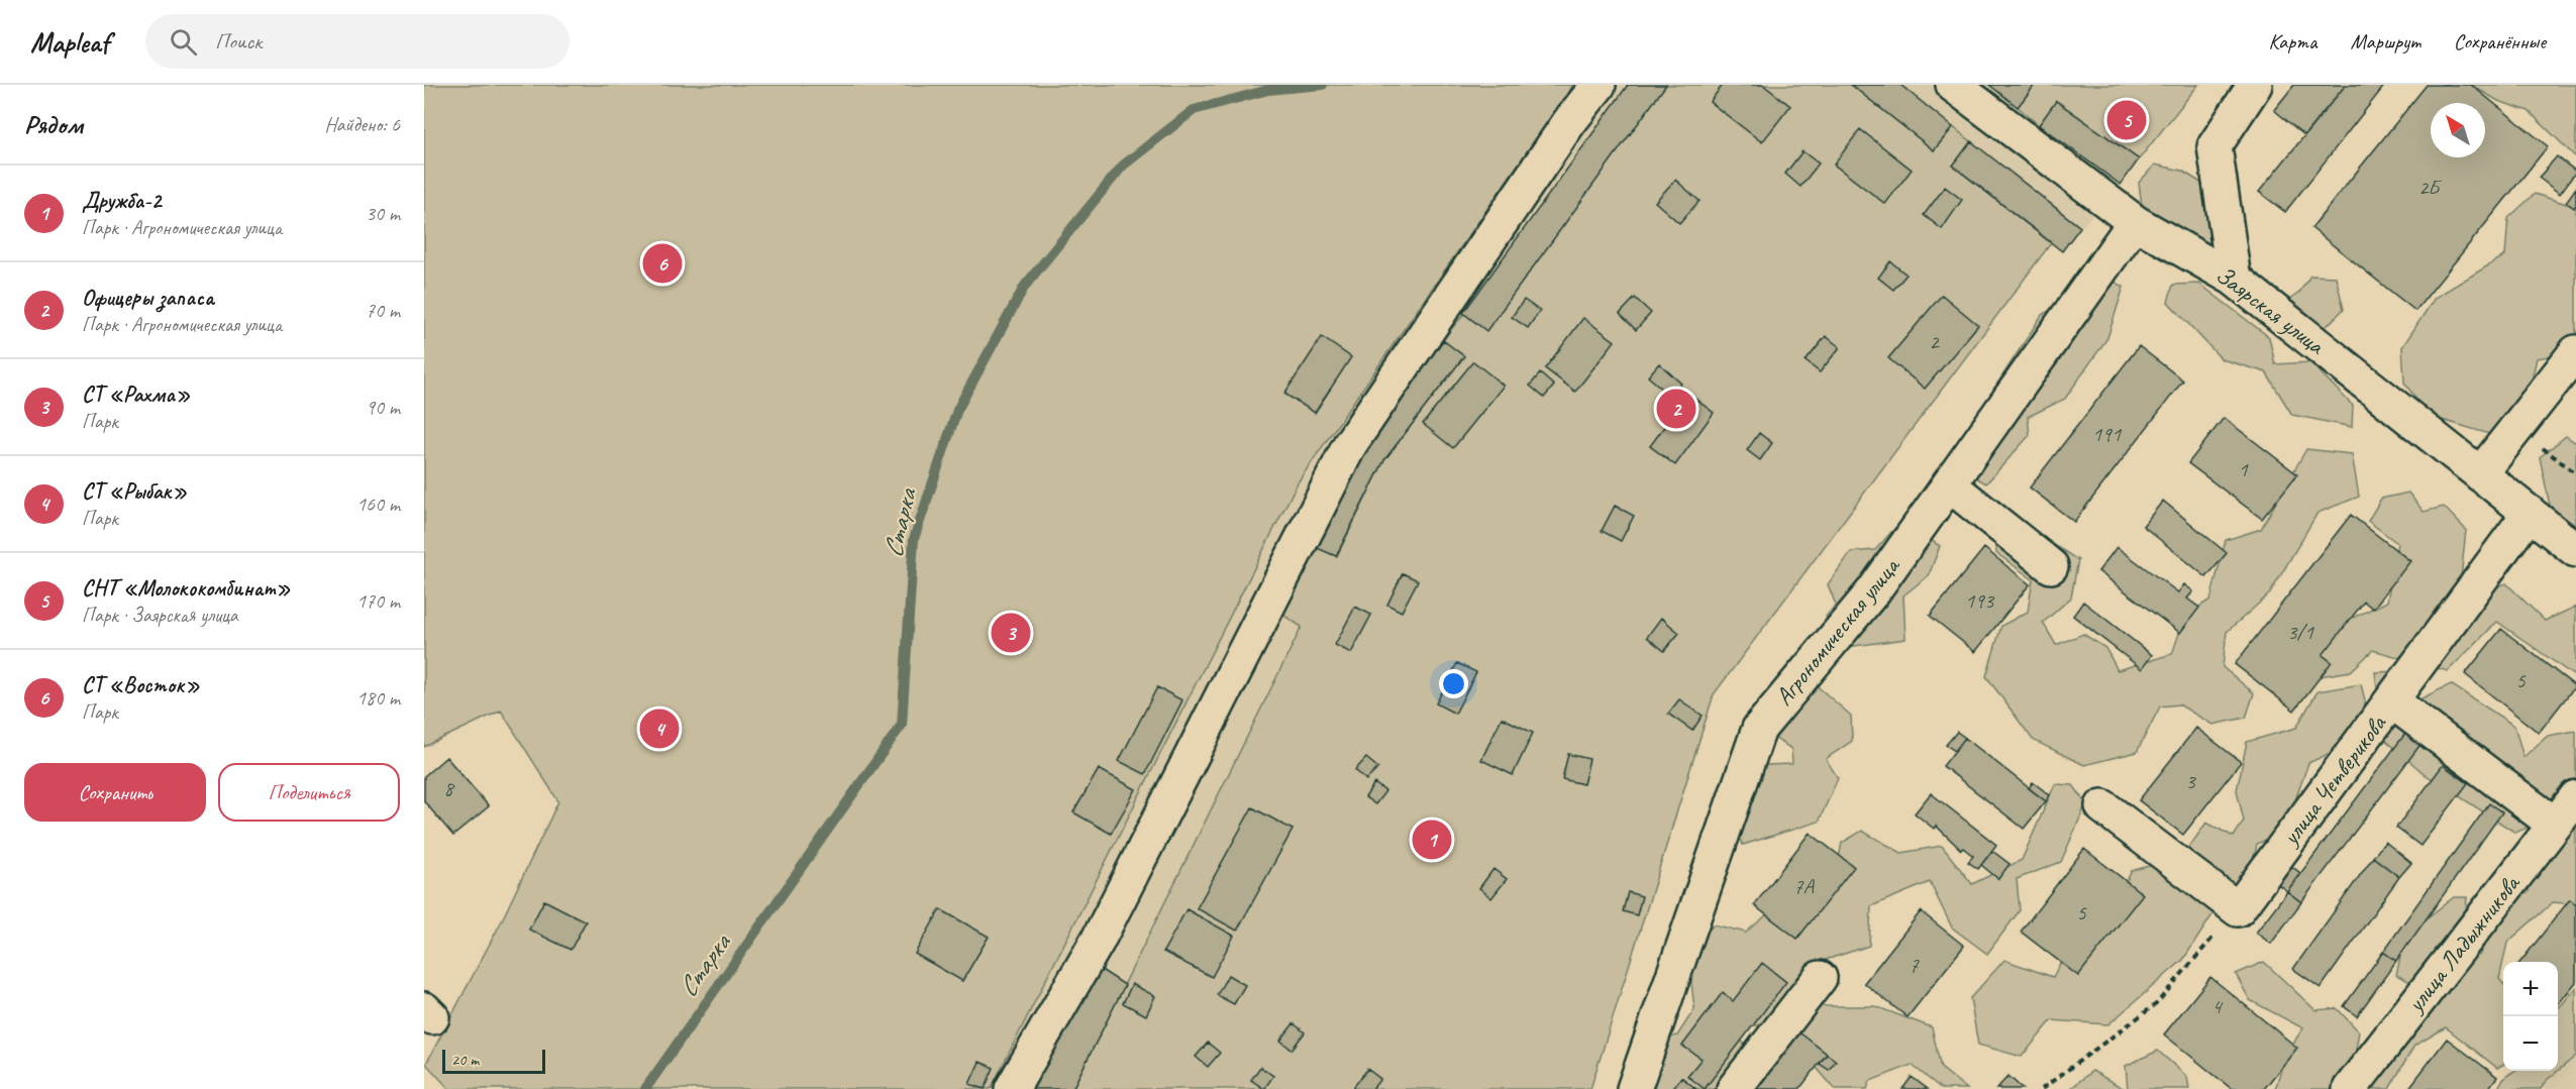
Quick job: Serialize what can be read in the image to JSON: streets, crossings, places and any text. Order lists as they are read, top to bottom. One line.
{"streets":{"street":["Заярская улица","Агрономическая улица","улица Четверикова","улица Ладыжникова"]},"crossings":[["Заярская улица","Агрономическая улица"],["Заярская улица","улица Четверикова"]],"water":["Старка"],"house_numbers":["2Б","2","191","1","193","3/1","5","3","8","7А","5","7","4"],"scale_bar":"20 m","north":"top left","page":{"header":"Mapleaf","search":"Поиск","nav":["Карта","Маршрут","Сохранённые"],"heading":["Рядом","Найдено: 6"],"pins":["5","6","2","3","4","1"],"list":[{"mark":"1","name":"Дружба-2","note":"Парк · Агрономическая улица","value":"30 m"},{"mark":"2","name":"Офицеры запаса","note":"Парк · Агрономическая улица","value":"70 m"},{"mark":"3","name":"СТ «Рахма»","note":"Парк","value":"90 m"},{"mark":"4","name":"СТ «Рыбак»","note":"Парк","value":"160 m"},{"mark":"5","name":"СНТ «Молококомбинат»","note":"Парк · Заярская улица","value":"170 m"},{"mark":"6","name":"СТ «Восток»","note":"Парк","value":"180 m"}],"buttons":["Сохранить","Поделиться"],"map_buttons":["+","−"],"scale":"20 m"}}
